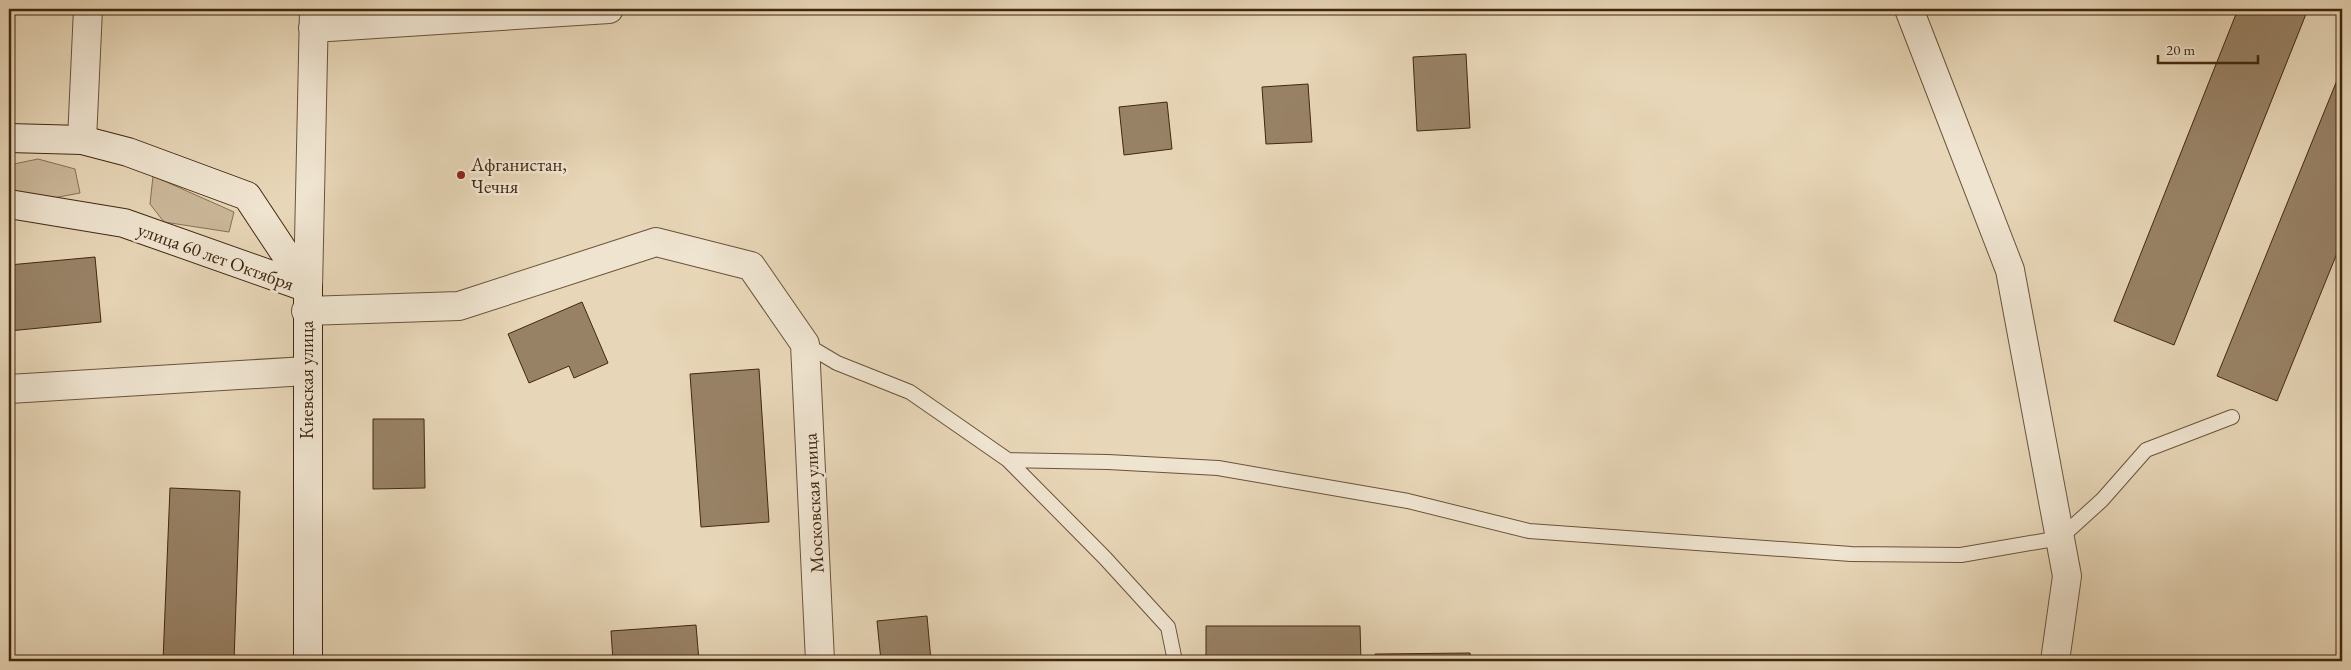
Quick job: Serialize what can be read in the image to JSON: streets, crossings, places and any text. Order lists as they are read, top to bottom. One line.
{"streets":{"street":["улица 60 лет Октября","Киевская улица","Московская улица"]},"crossings":[["улица 60 лет Октября","Киевская улица"]],"places":["Афганистан, Чечня"],"scale_bar":"20 m"}
